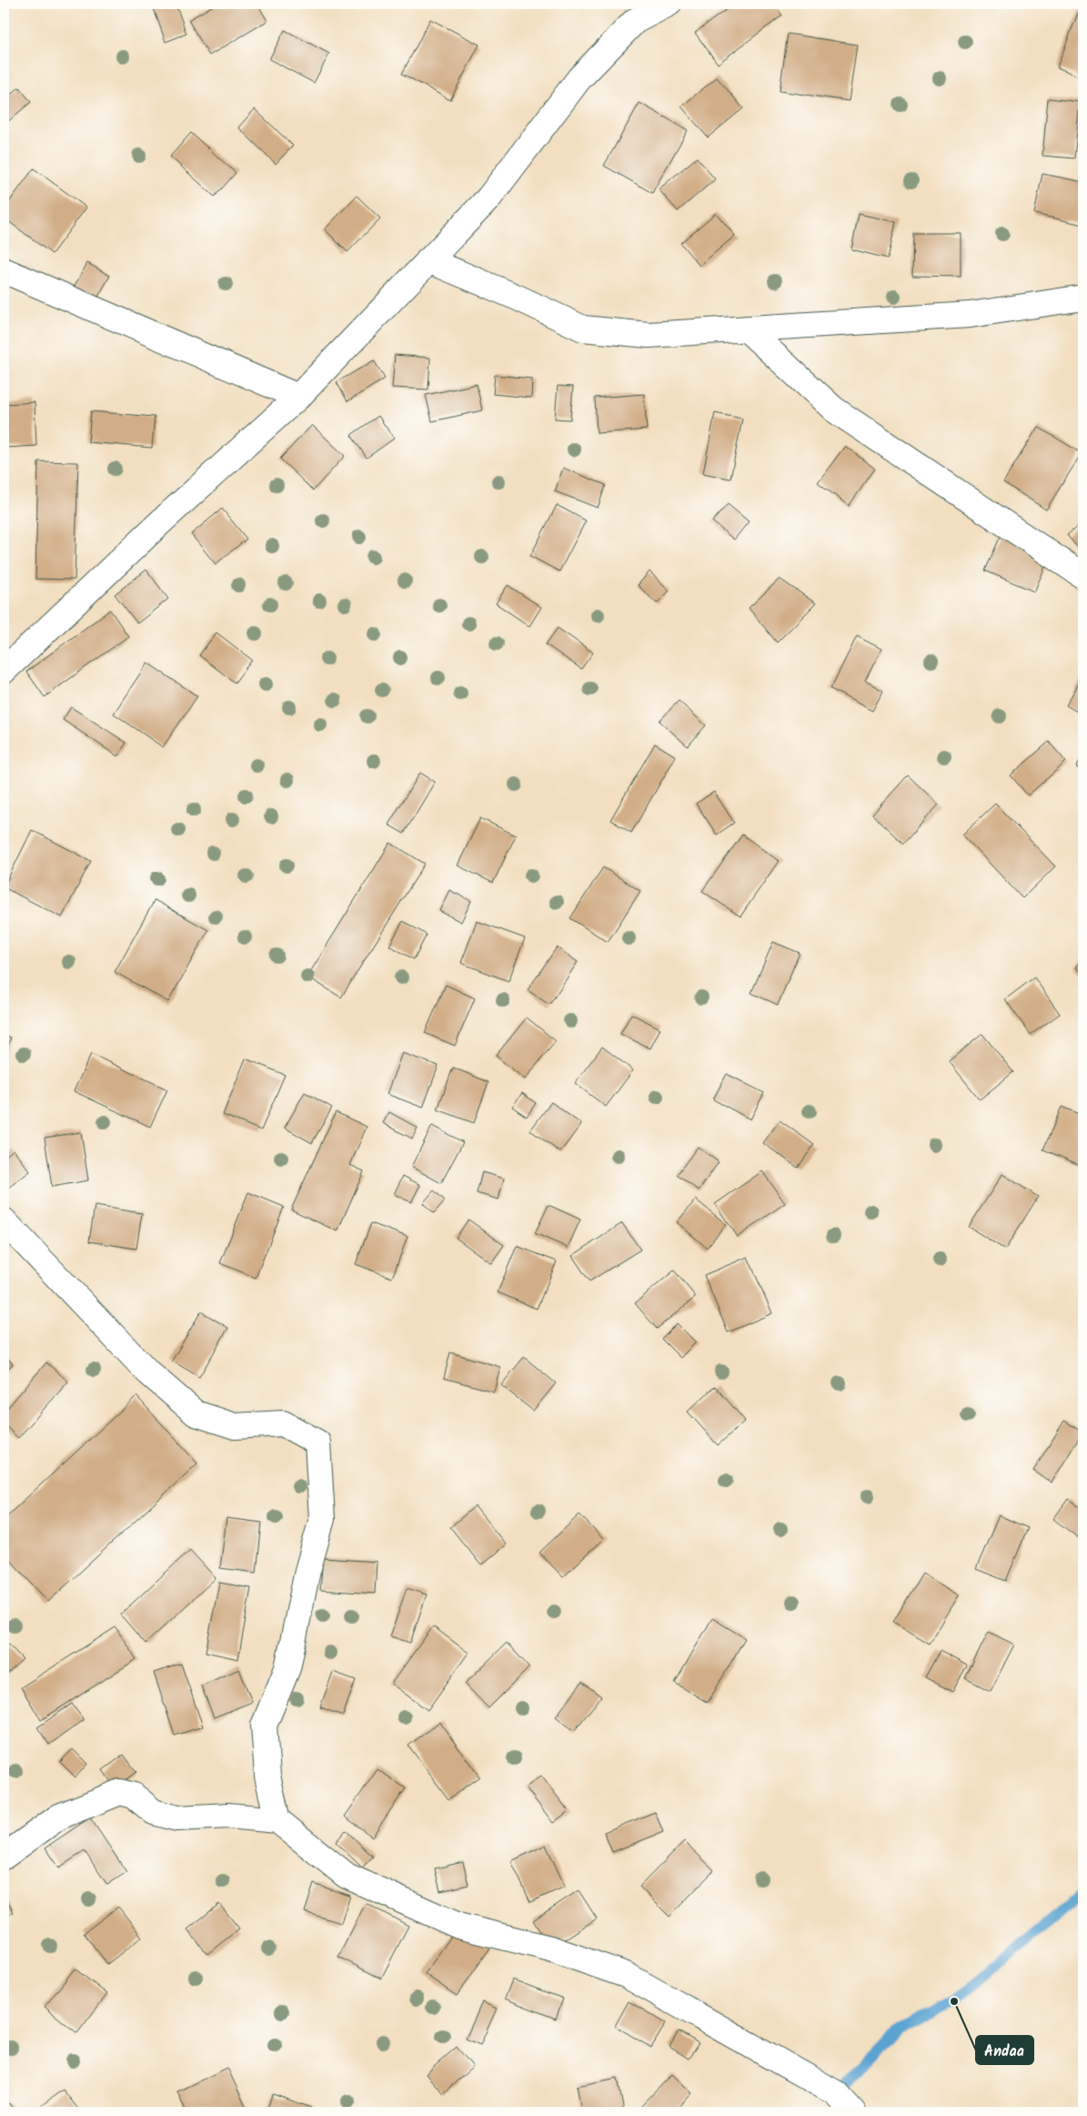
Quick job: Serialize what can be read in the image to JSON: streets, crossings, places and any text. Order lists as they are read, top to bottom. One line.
{"places":["Andaa"]}
